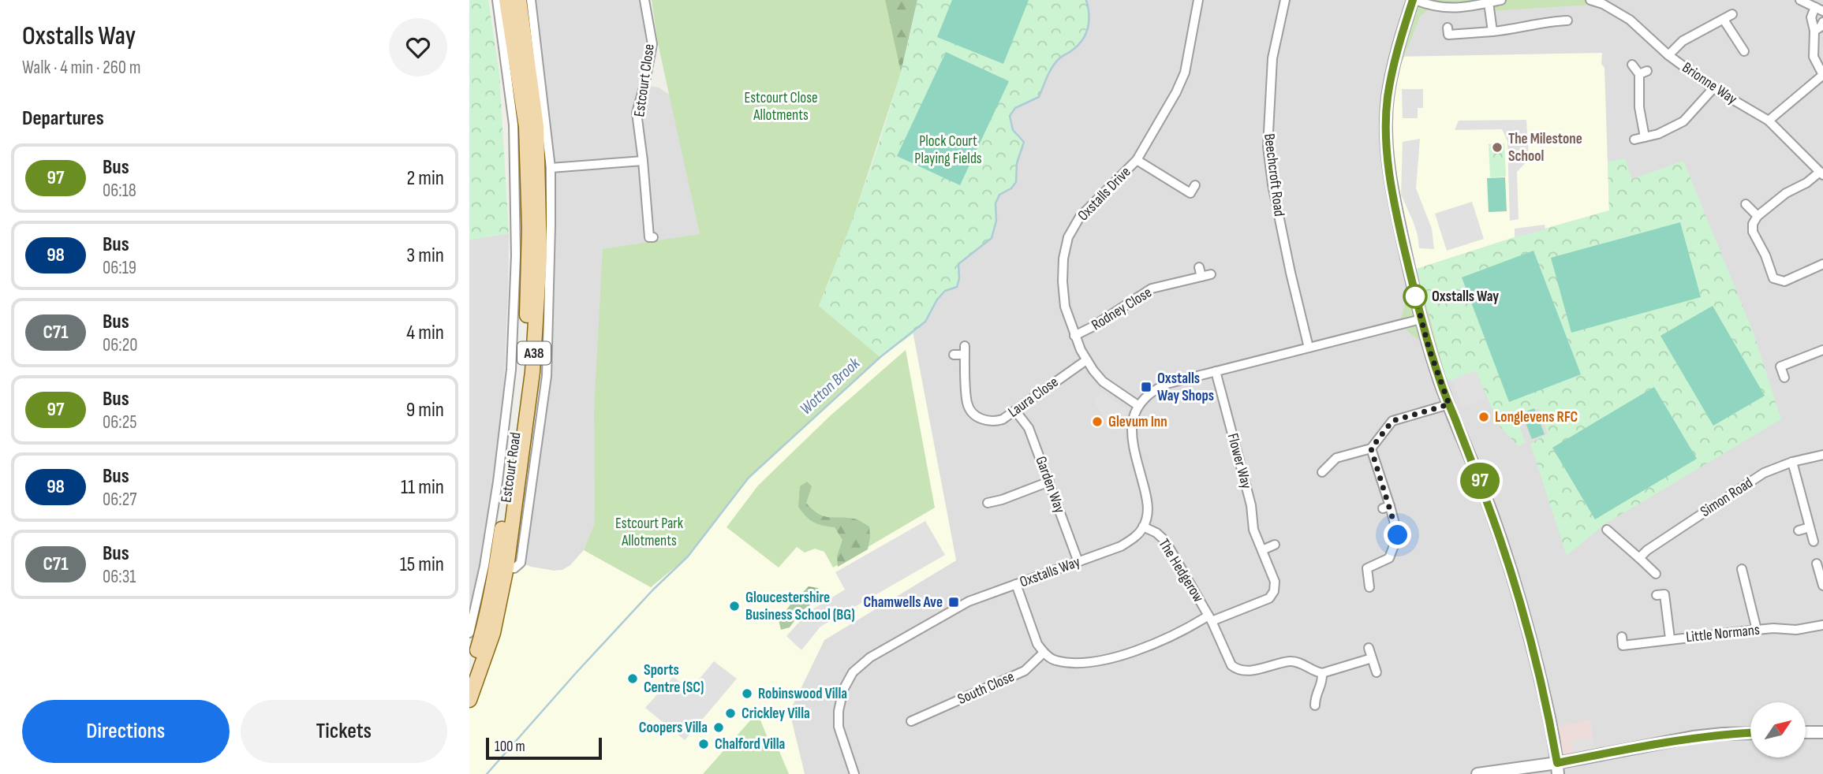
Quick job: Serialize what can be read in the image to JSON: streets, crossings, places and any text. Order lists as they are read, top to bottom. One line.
{"streets":{"main road":["A38","Estcourt Road"],"street":["Estcourt Close","Brionne Way","Beechcroft Road","Oxstalls Drive","Rodney Close","Laura Close","Flower Way","Garden Way","Simon Road","The Hedgerow","Oxstalls Way","Little Normans","South Close"]},"crossings":[["Oxstalls Drive","Rodney Close"],["Oxstalls Drive","Laura Close"],["Laura Close","Garden Way"],["Flower Way","The Hedgerow"],["Flower Way","South Close"],["Garden Way","Oxstalls Way"],["The Hedgerow","Oxstalls Way"]],"water":["Wotton Brook"],"parks":["Estcourt Close Allotments","Plock Court Playing Fields","Estcourt Park Allotments"],"places":{"other":["The Milestone School","Oxstalls Way","Longlevens RFC","Glevum Inn","Gloucestershire Business School (BG)","Sports Centre (SC)","Robinswood Villa","Crickley Villa","Coopers Villa","Chalford Villa"],"transit":["Oxstalls Way Shops","Chamwells Ave"]},"lines":["bus line 97"],"scale_bar":"100 m","north":"top right","page":{"heading":[["Oxstalls Way","Walk · 4 min · 260 m"],"Departures"],"on_map":"97","list":[{"mark":"97","name":"Bus","note":"06:18","value":"2 min"},{"mark":"98","name":"Bus","note":"06:19","value":"3 min"},{"mark":"C71","name":"Bus","note":"06:20","value":"4 min"},{"mark":"97","name":"Bus","note":"06:25","value":"9 min"},{"mark":"98","name":"Bus","note":"06:27","value":"11 min"},{"mark":"C71","name":"Bus","note":"06:31","value":"15 min"}],"buttons":["Directions","Tickets"],"scale":"100 m"}}
